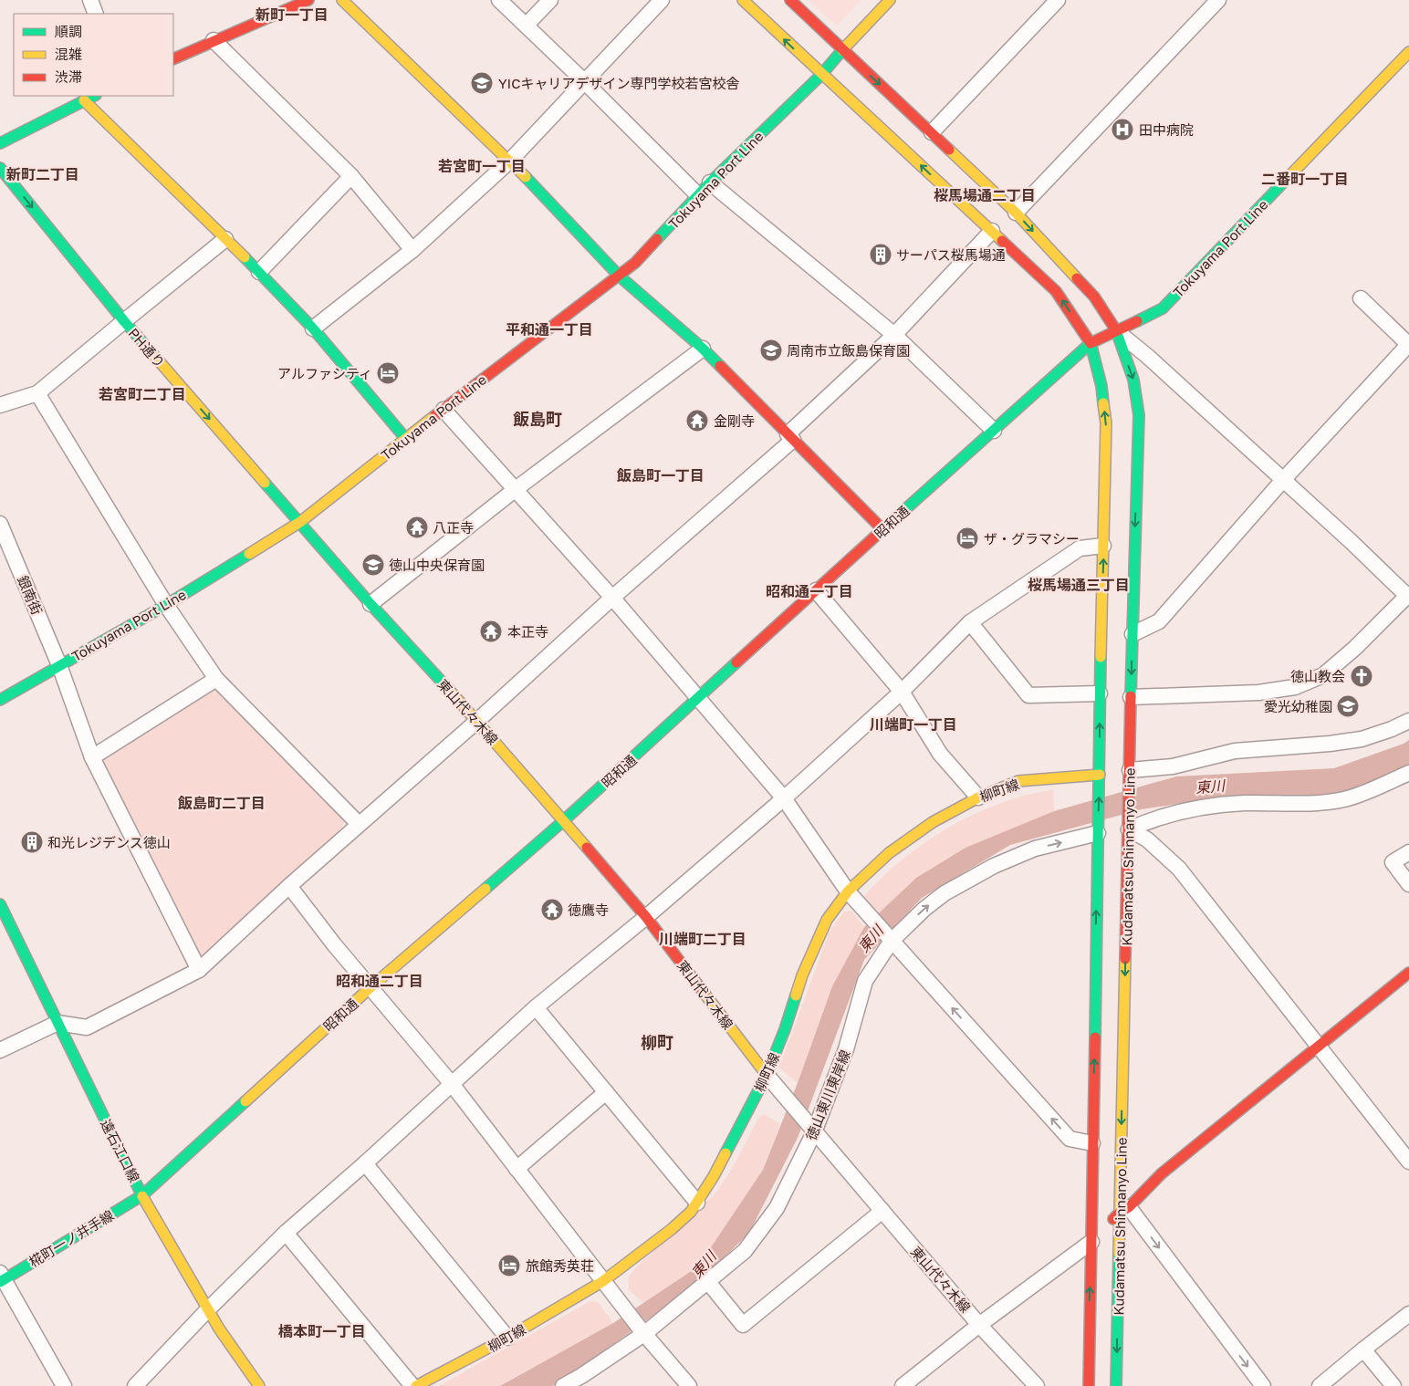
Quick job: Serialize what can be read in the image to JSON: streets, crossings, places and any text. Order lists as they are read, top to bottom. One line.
{"streets":{"street":["Tokuyama Port Line","PH通り","昭和通","銀南街","東山代々木線","柳町線","Kudamatsu Shinnanyo Line","徳山東川東岸線","遠石江口線","椛町一ノ井手線"]},"crossings":[["Tokuyama Port Line","PH通り"],["Tokuyama Port Line","昭和通"],["Tokuyama Port Line","銀南街"],["Tokuyama Port Line","東山代々木線"],["Tokuyama Port Line","Kudamatsu Shinnanyo Line"],["PH通り","東山代々木線"],["昭和通","東山代々木線"],["昭和通","Kudamatsu Shinnanyo Line"],["昭和通","遠石江口線"],["昭和通","椛町一ノ井手線"],["東山代々木線","柳町線"],["東山代々木線","徳山東川東岸線"],["柳町線","Kudamatsu Shinnanyo Line"],["Kudamatsu Shinnanyo Line","徳山東川東岸線"],["遠石江口線","椛町一ノ井手線"]],"one_way":["PH通り"],"districts":["新町一丁目","若宮町一丁目","新町二丁目","二番町一丁目","桜馬場通二丁目","平和通一丁目","若宮町二丁目","飯島町","飯島町一丁目","桜馬場通三丁目","昭和通一丁目","川端町一丁目","飯島町二丁目","川端町二丁目","昭和通二丁目","柳町","橋本町一丁目"],"water":["東川"],"places":{"school or university":["YICキャリアデザイン専門学校若宮校舎","周南市立飯島保育園","徳山中央保育園","愛光幼稚園"],"hospital":["田中病院"],"building":["サーパス桜馬場通","和光レジデンス徳山"],"hotel":["アルファシティ","ザ・グラマシー","旅館秀英荘"],"temple":["金剛寺","八正寺","本正寺","徳鷹寺"],"church":["徳山教会"]},"legend":["順調","混雑","渋滞"]}
